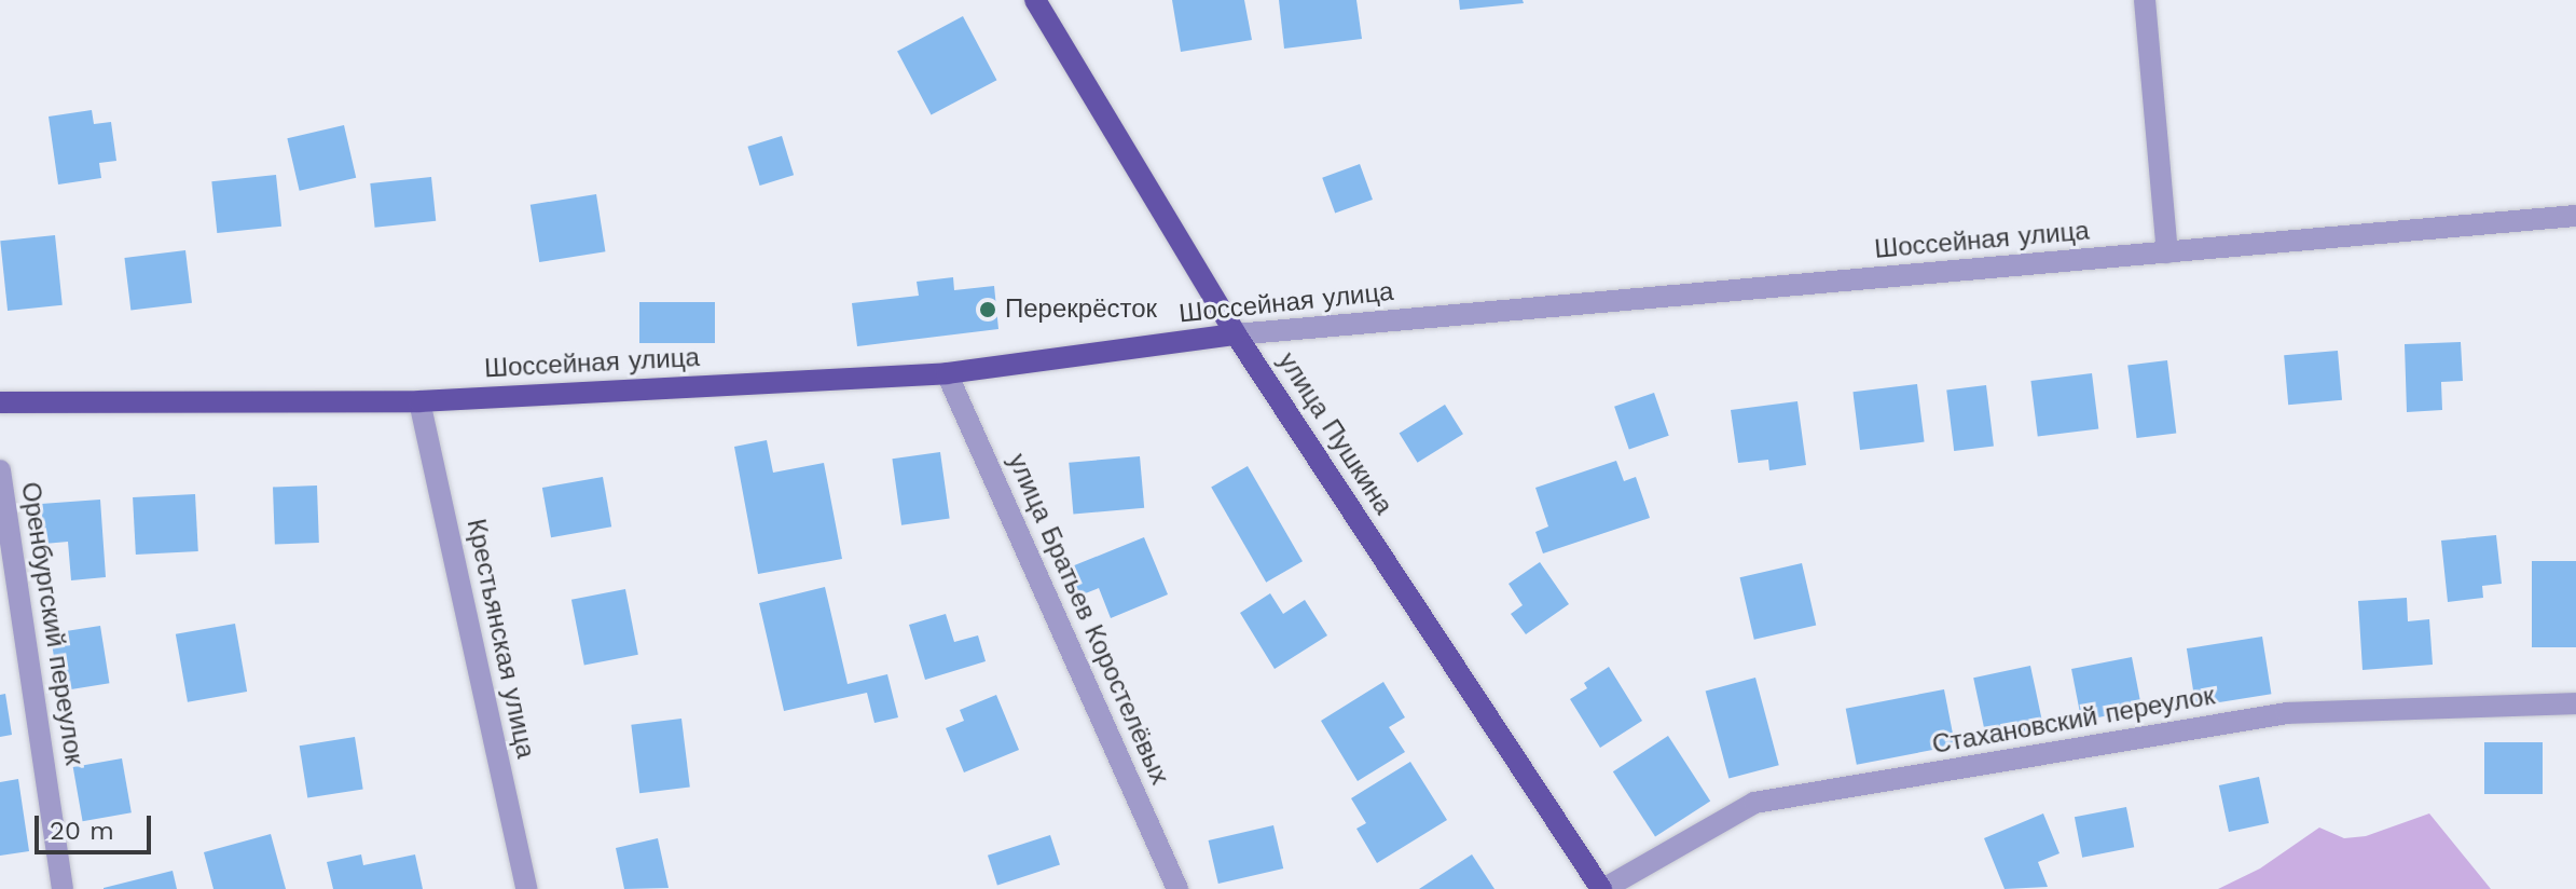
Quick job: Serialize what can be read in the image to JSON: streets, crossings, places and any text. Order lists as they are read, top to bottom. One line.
{"streets":{"main road":["Шоссейная улица","улица Пушкина"],"street":["улица Братьев Коростелёвых","Оренбургский переулок","Крестьянская улица","Стахановский переулок"]},"crossings":[["Шоссейная улица","улица Пушкина"],["Шоссейная улица","улица Братьев Коростелёвых"],["Шоссейная улица","Крестьянская улица"],["улица Пушкина","Стахановский переулок"]],"places":["Перекрёсток"],"scale_bar":"20 m"}
